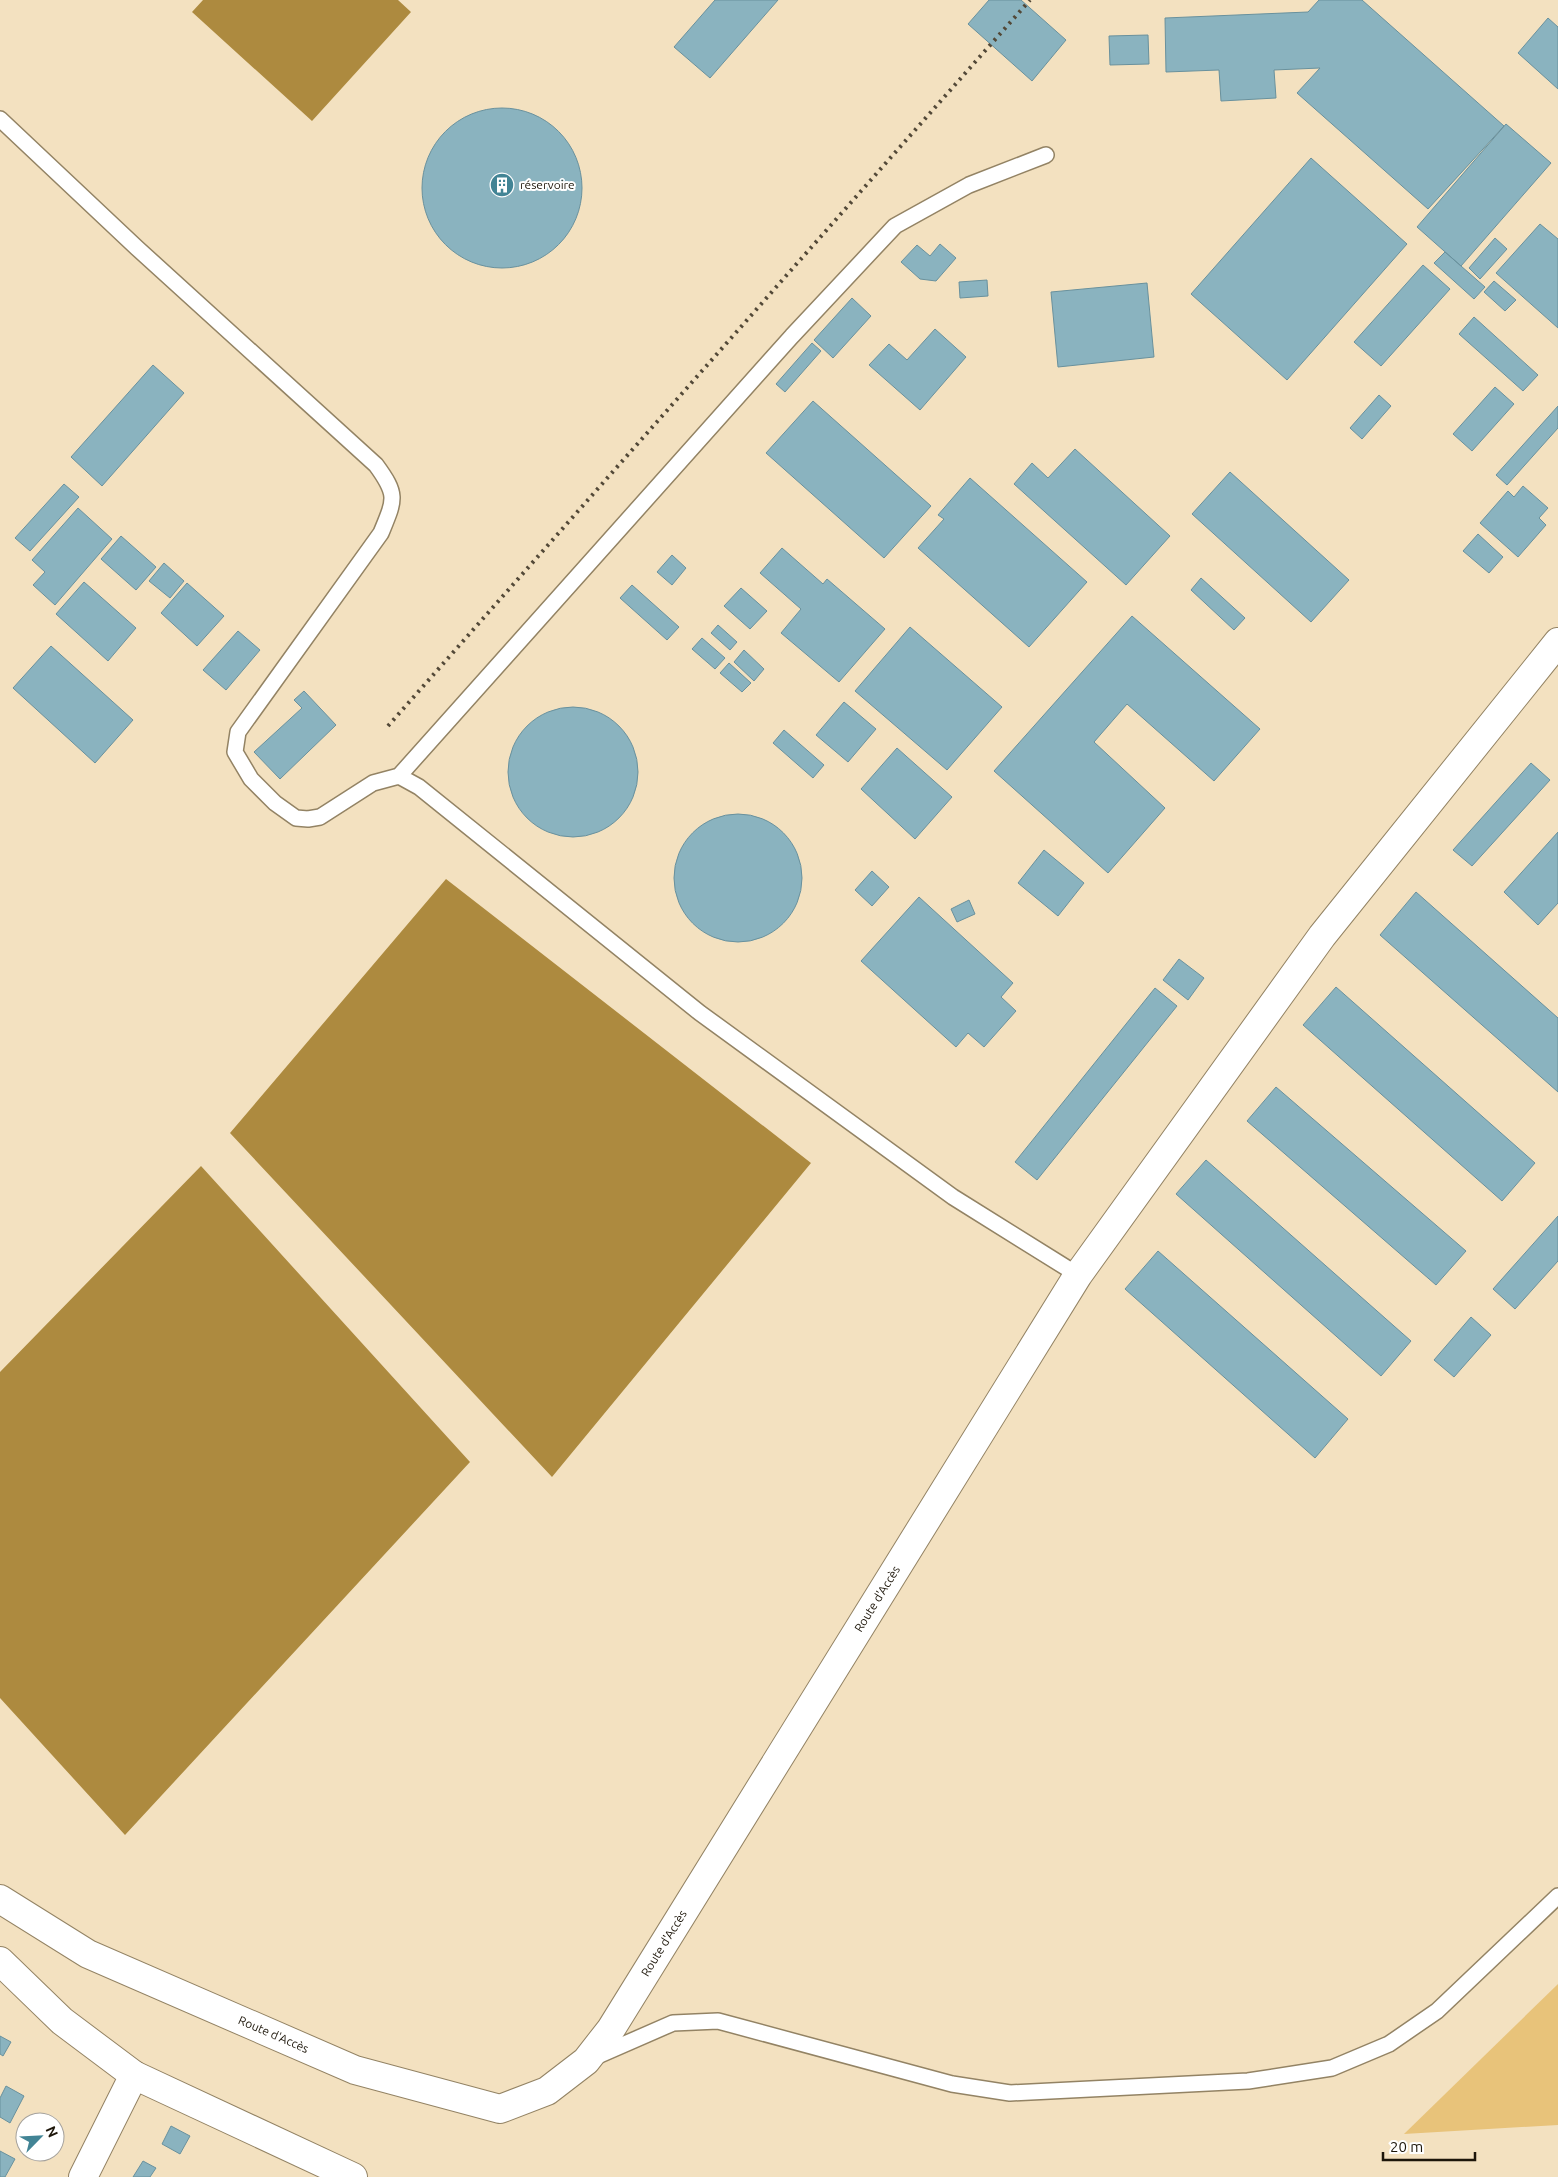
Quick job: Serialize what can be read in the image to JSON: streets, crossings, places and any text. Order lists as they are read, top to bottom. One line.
{"streets":{"street":["Route d'Accès"]},"places":{"building":["réservoire"]},"scale_bar":"20 m","north":"top right"}
